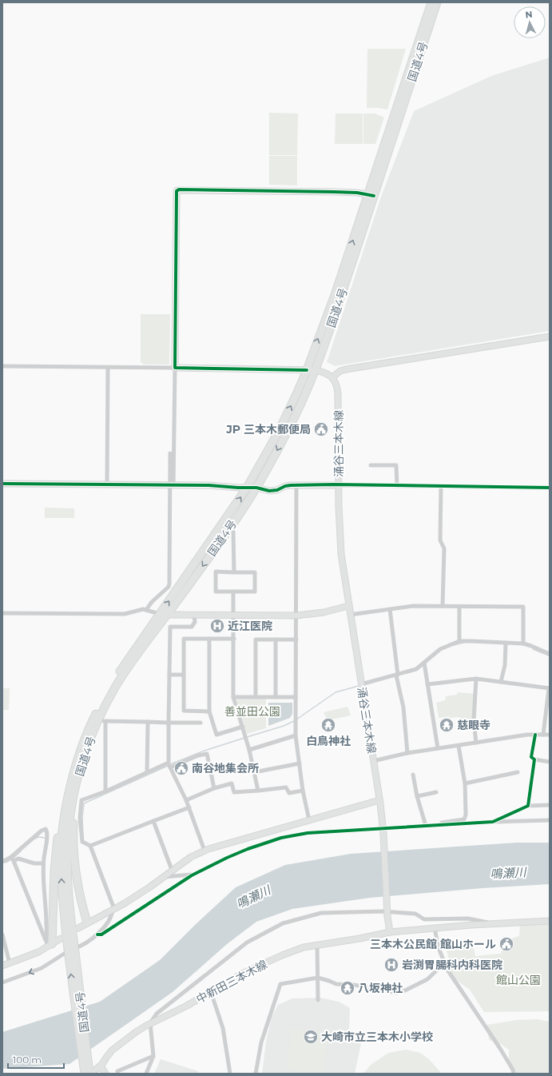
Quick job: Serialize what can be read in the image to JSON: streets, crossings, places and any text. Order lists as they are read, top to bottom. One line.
{"streets":{"highway":["国道4号"],"main road":["涌谷三本木線","中新田三本木線"]},"crossings":[["国道4号","中新田三本木線"],["涌谷三本木線","中新田三本木線"]],"water":["鳴瀬川"],"parks":["善並田公園","館山公園"],"places":{"public building":["JP 三本木郵便局","南谷地集会所","三本木公民館 館山ホール"],"hospital":["近江医院","岩渕胃腸科内科医院"],"temple":["白鳥神社","慈眼寺","八坂神社"],"school or university":["大崎市立三本木小学校"]},"scale_bar":"100 m","north":"top"}
